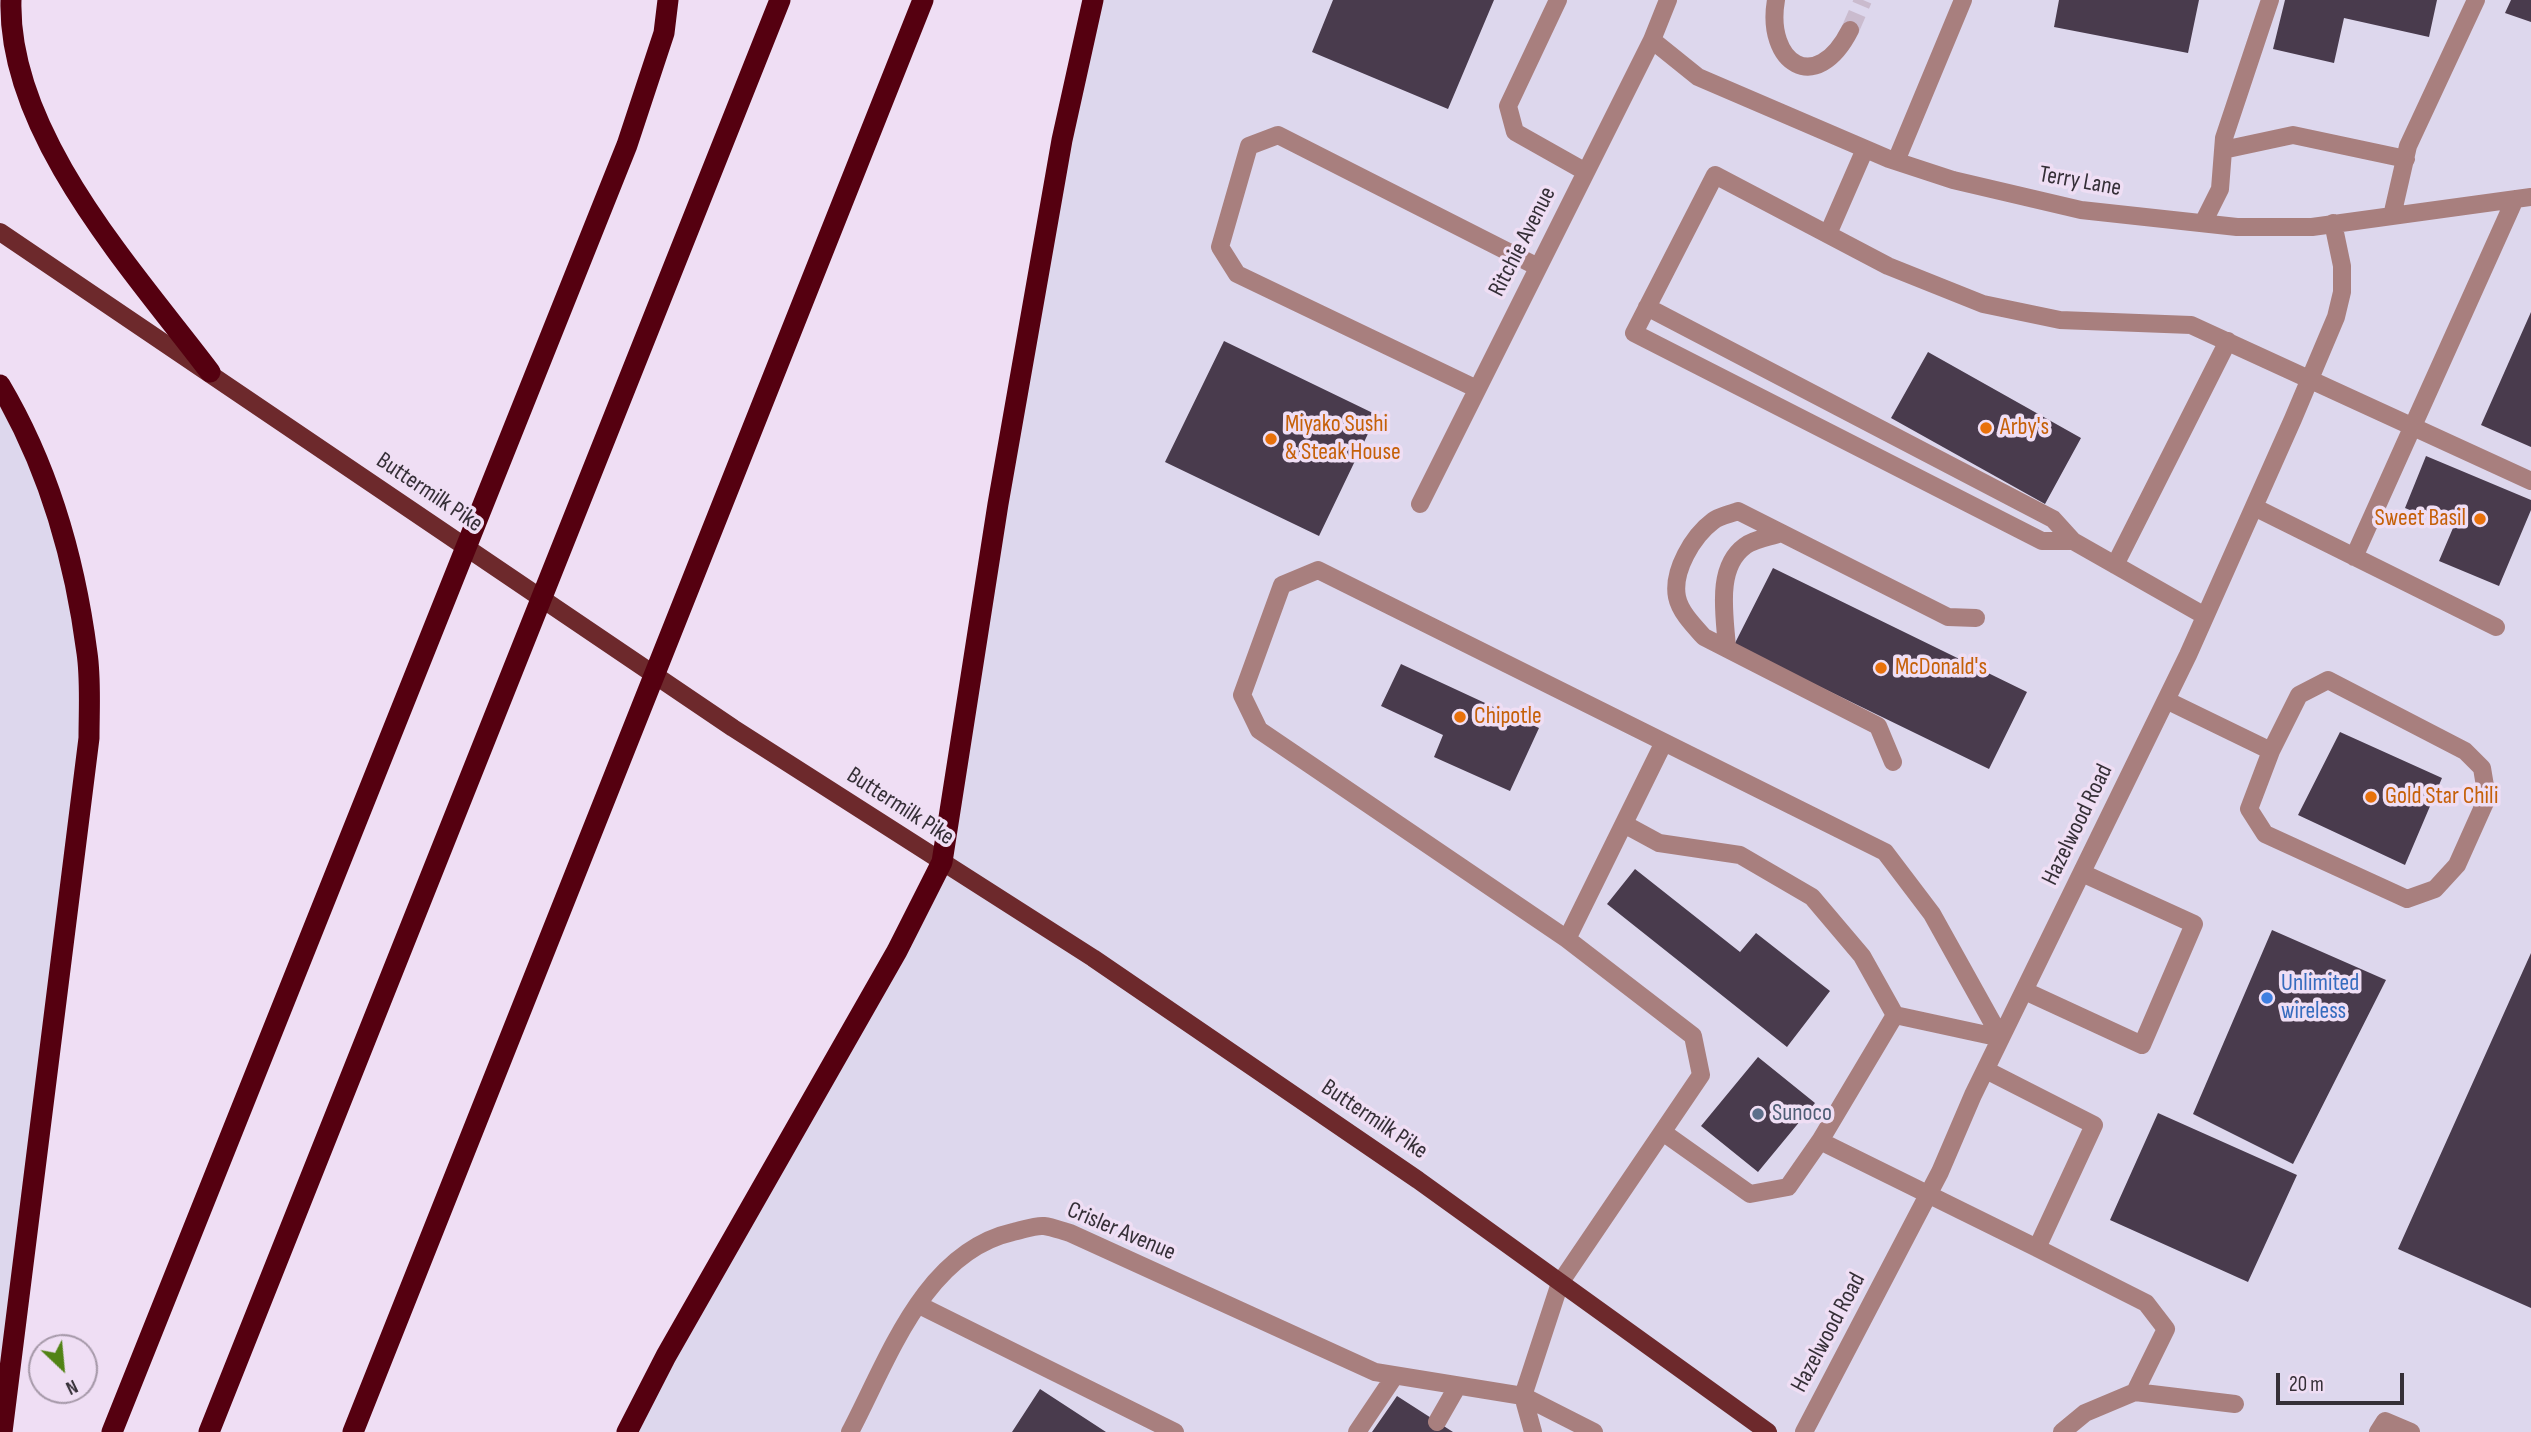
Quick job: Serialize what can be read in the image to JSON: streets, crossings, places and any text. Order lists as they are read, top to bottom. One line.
{"streets":{"main road":["Buttermilk Pike"],"street":["Terry Lane","Ritchie Avenue","Hazelwood Road","Crisler Avenue"]},"crossings":[["Terry Lane","Ritchie Avenue"],["Terry Lane","Hazelwood Road"]],"places":["Arby's","Miyako Sushi & Steak House","Sweet Basil","McDonald's","Chipotle","Gold Star Chili","Unlimited wireless","Sunoco"],"scale_bar":"20 m","north":"bottom right"}
